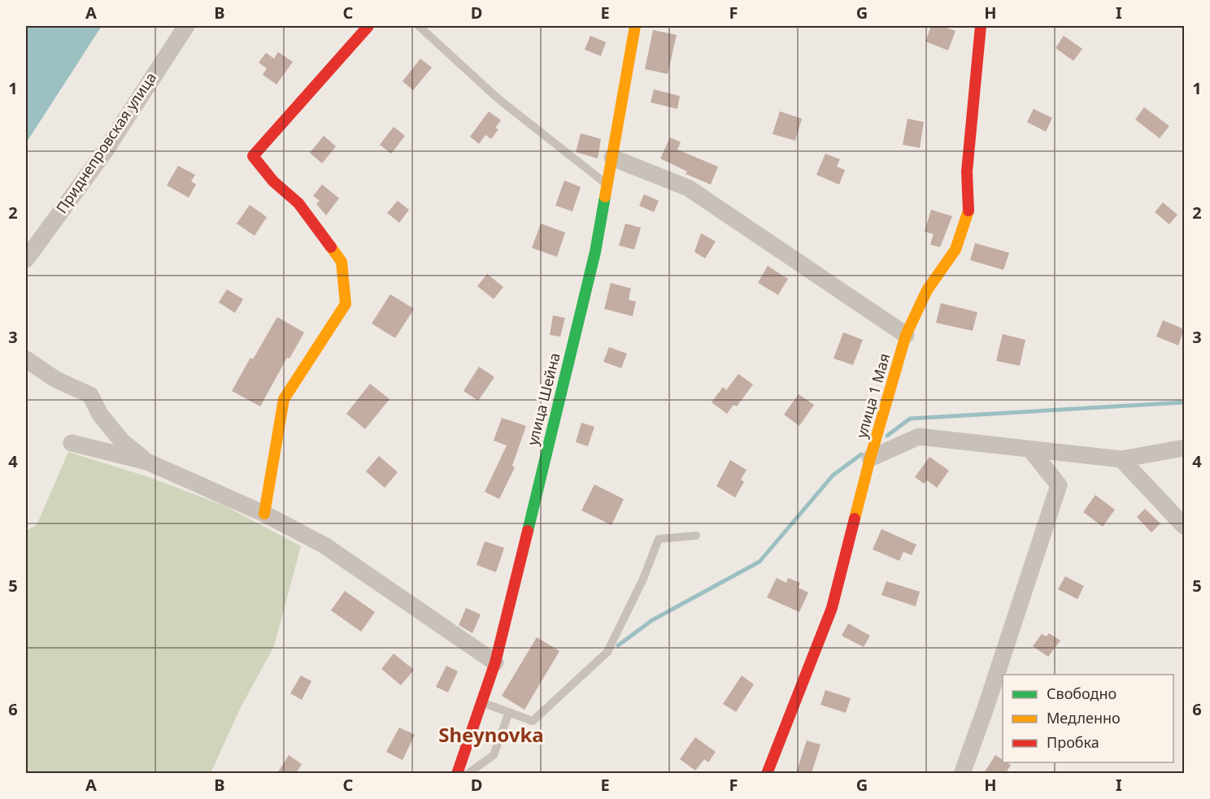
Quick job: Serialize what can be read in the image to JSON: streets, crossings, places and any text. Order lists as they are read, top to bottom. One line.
{"streets":{"street":["Приднепровская улица","улица 1 Мая","улица Шейна"]},"districts":["Sheynovka"],"legend":["Свободно","Медленно","Пробка"],"grid":{"columns":["A","B","C","D","E","F","G","H","I"],"rows":["1","2","3","4","5","6"]}}
